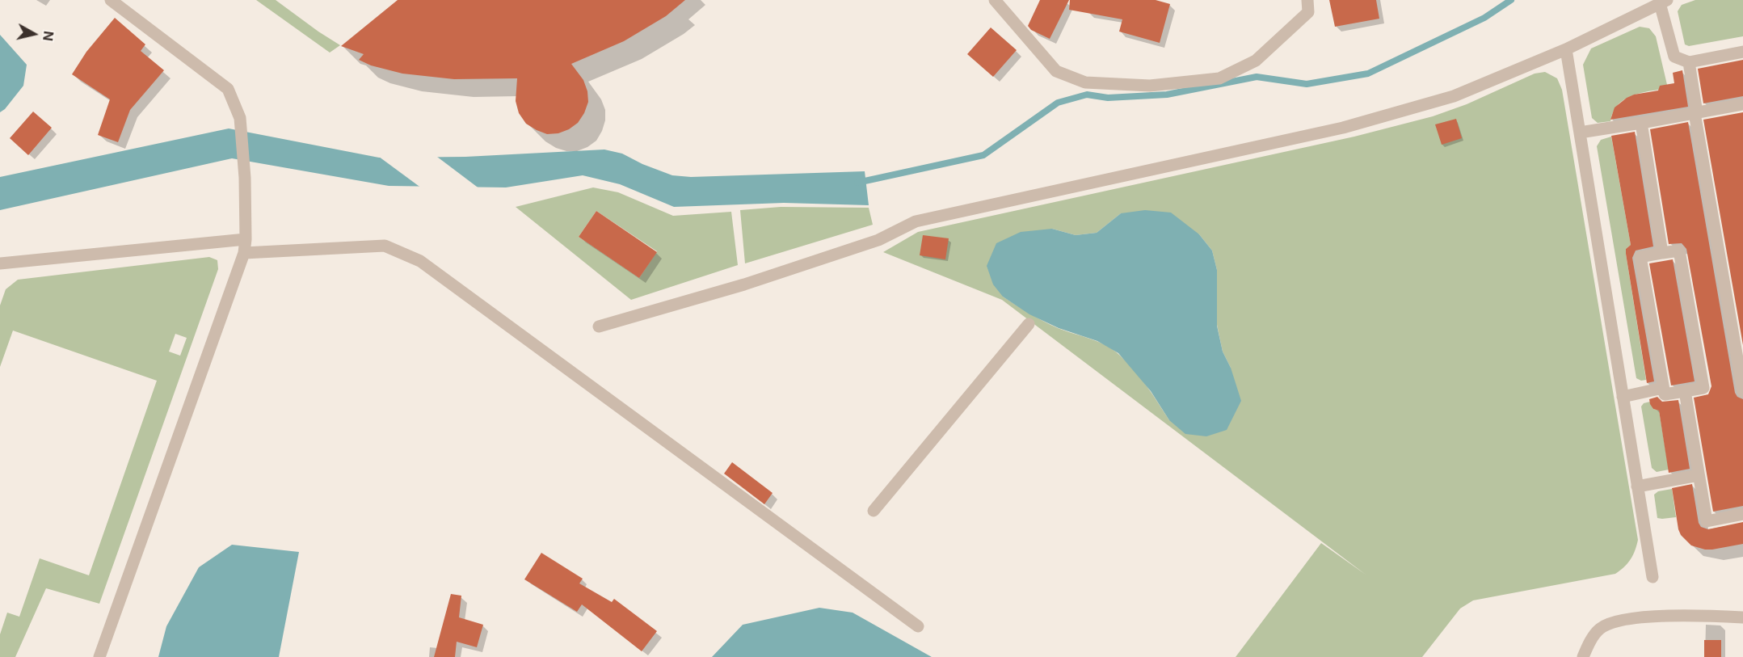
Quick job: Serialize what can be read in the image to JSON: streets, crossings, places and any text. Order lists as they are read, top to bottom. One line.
{"north":"right"}
